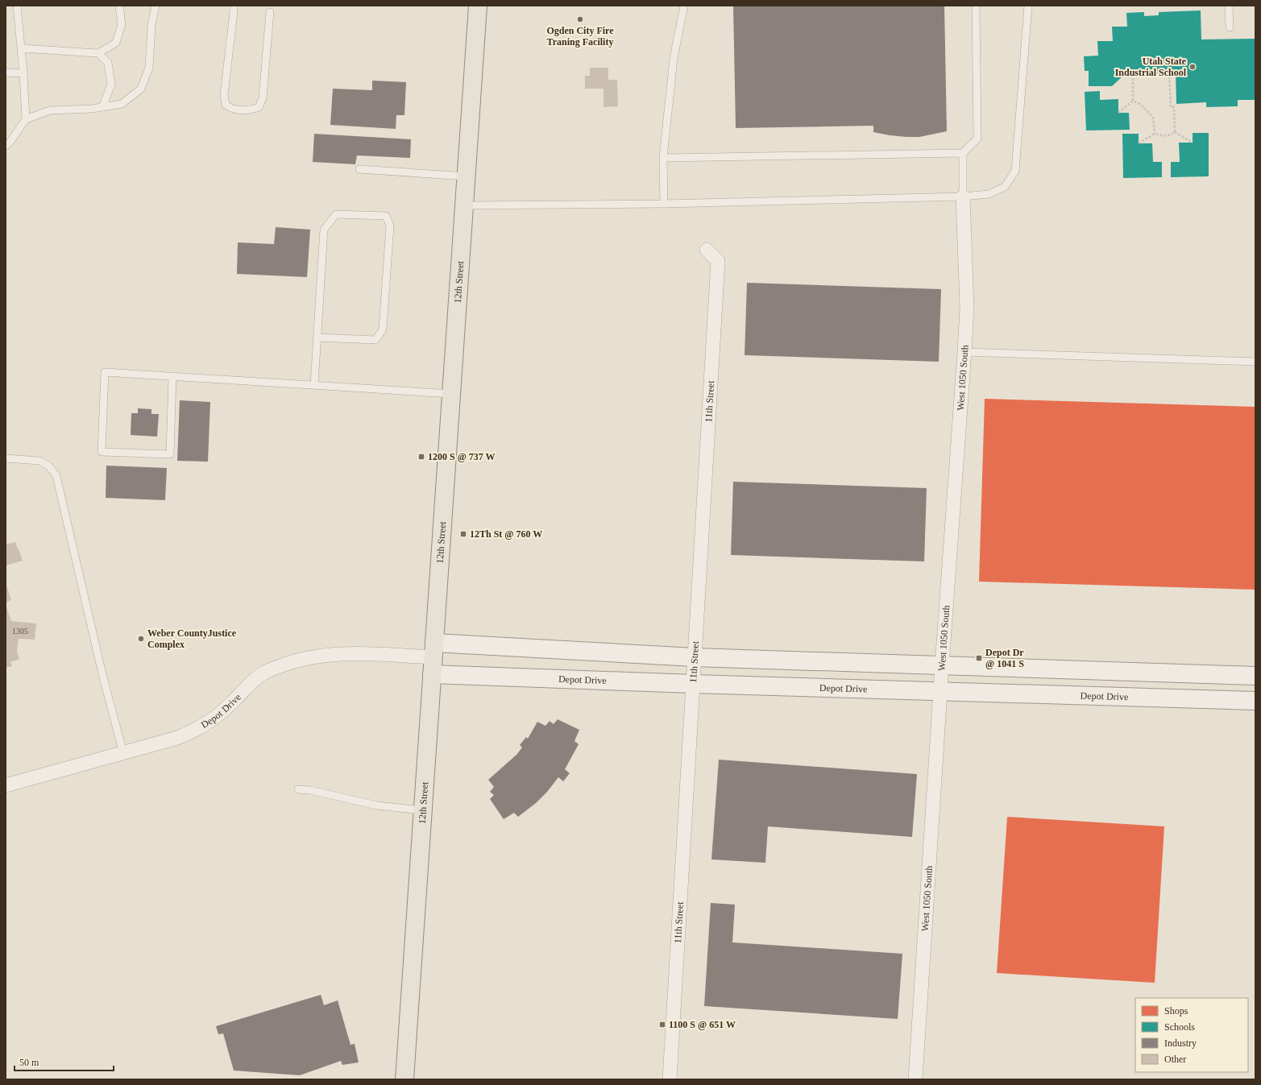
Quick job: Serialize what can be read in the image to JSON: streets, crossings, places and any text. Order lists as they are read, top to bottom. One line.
{"streets":{"main road":["12th Street","Depot Drive"],"street":["West 1050 South","11th Street"]},"crossings":[["12th Street","Depot Drive"],["West 1050 South","Depot Drive"],["11th Street","Depot Drive"]],"places":{"other":["Ogden City Fire Traning Facility","Utah State Industrial School","Weber CountyJustice Complex"],"transit":["1200 S @ 737 W","12Th St @ 760 W","Depot Dr @ 1041 S","1100 S @ 651 W"]},"house_numbers":["1305"],"legend":["Shops","Schools","Industry","Other"],"scale_bar":"50 m"}
